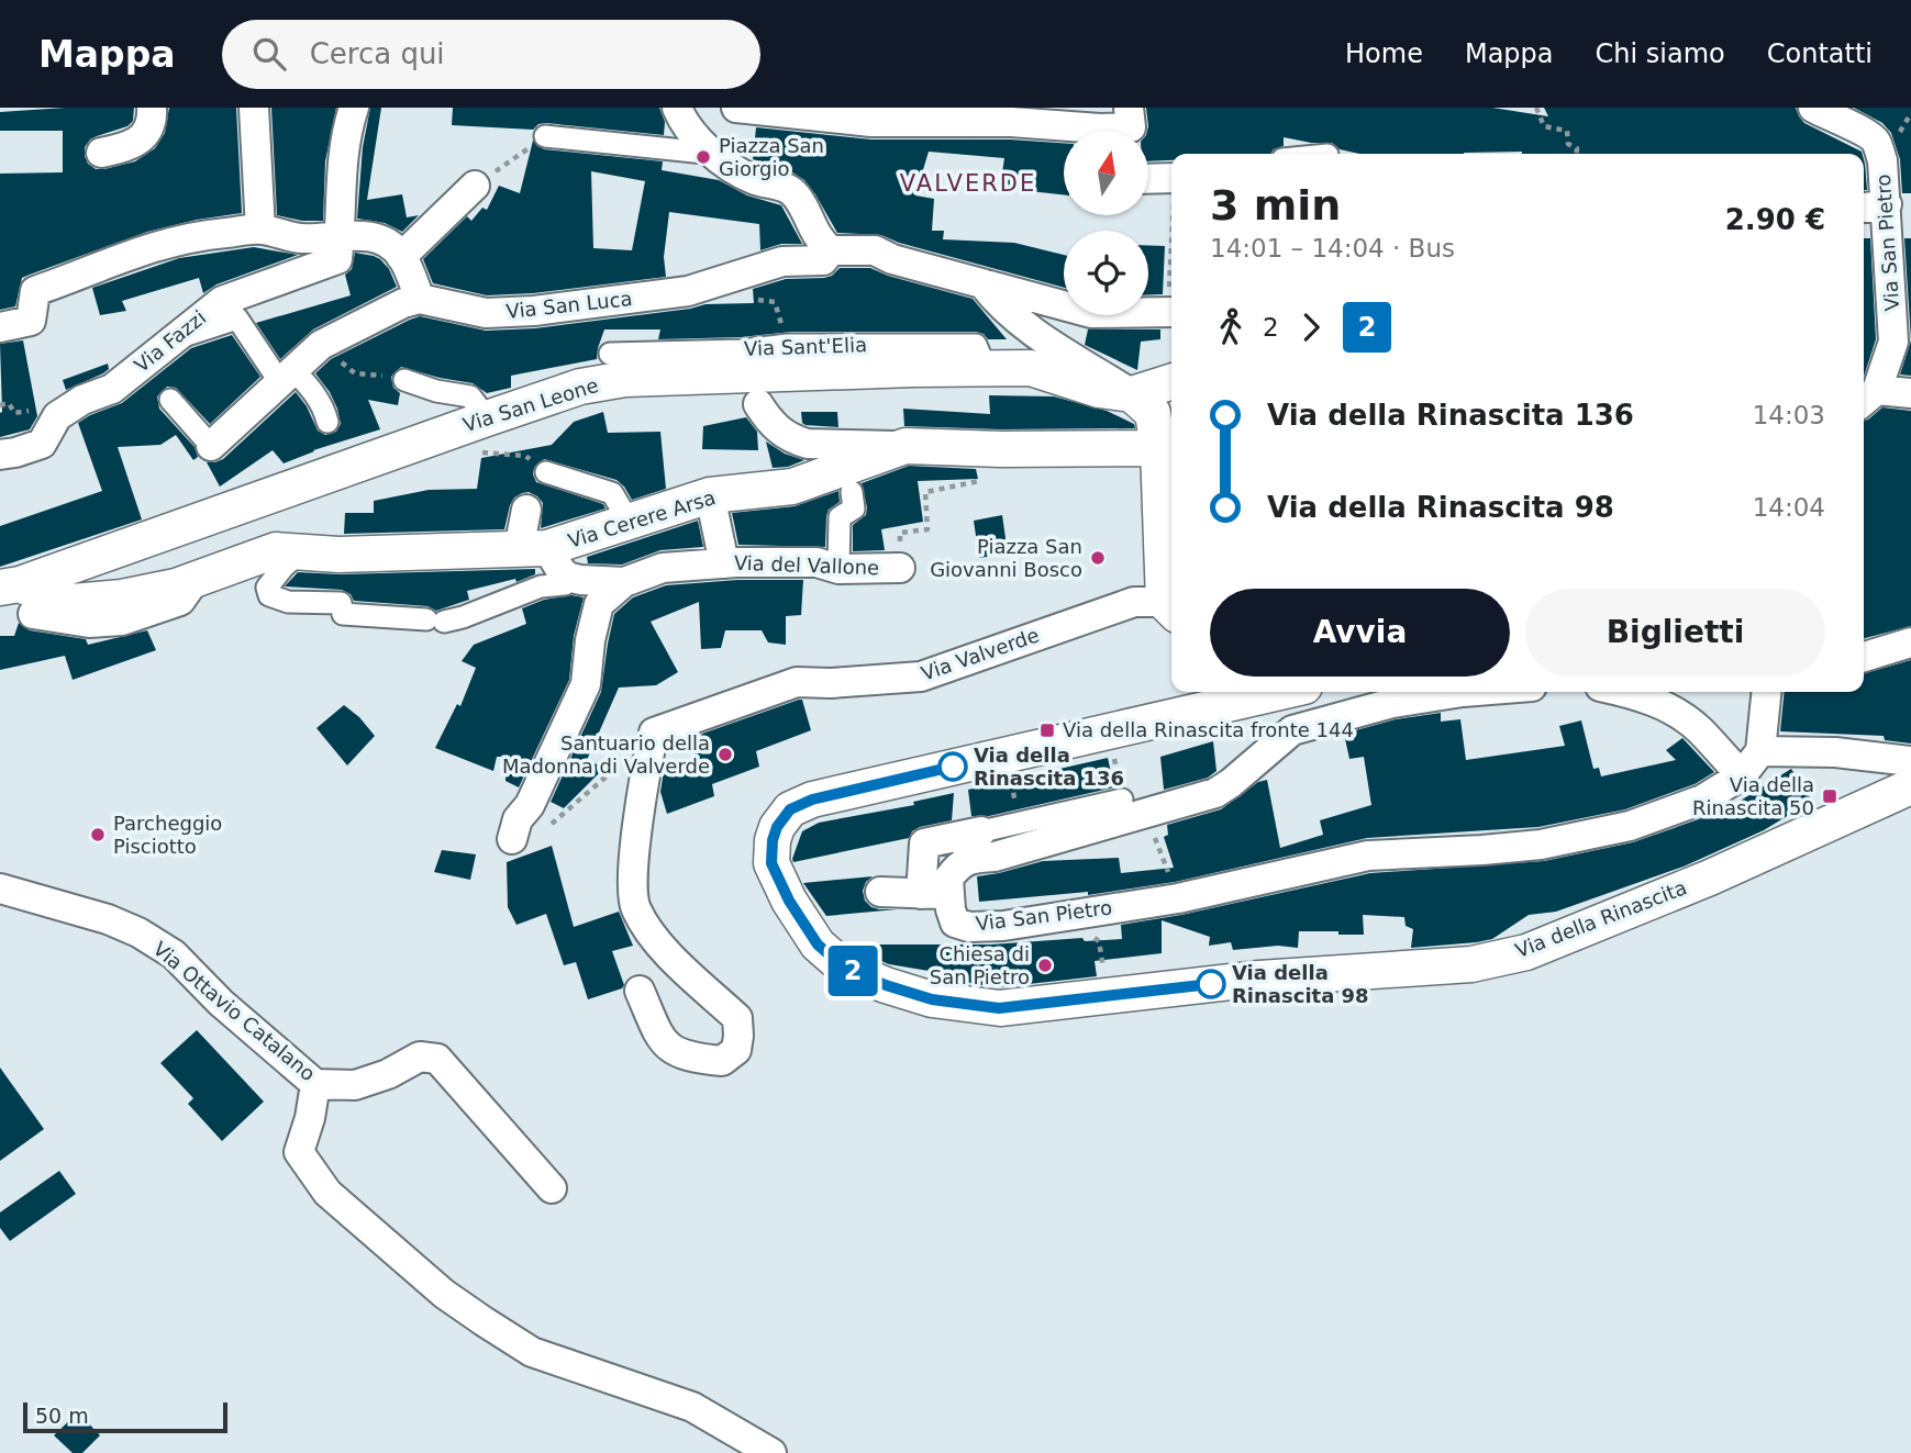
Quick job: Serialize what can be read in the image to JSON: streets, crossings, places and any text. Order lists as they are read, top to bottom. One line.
{"streets":{"street":["Via San Pietro","Via San Luca","Via Fazzi","Via Sant'Elia","Via San Leone","Via Cerere Arsa","Via del Vallone","Via Valverde","Via della Rinascita","Via Ottavio Catalano"]},"crossings":[["Via Sant'Elia","Via San Leone"],["Via San Leone","Via Cerere Arsa"],["Via San Leone","Via Valverde"],["Via Cerere Arsa","Via Valverde"]],"districts":["VALVERDE"],"places":{"other":["Piazza San Giorgio","Piazza San Giovanni Bosco","Santuario della Madonna di Valverde","Via della Rinascita 136","Parcheggio Pisciotto","Chiesa di San Pietro","Via della Rinascita 98"],"transit":["Via della Rinascita fronte 144","Via della Rinascita 50"]},"lines":["bus line 2"],"scale_bar":"50 m","north":"top","page":{"header":"Mappa","search":"Cerca qui","nav":["Home","Mappa","Chi siamo","Contatti"],"on_map":"2","heading":["3 min","14:01 – 14:04 · Bus","2.90 €"],"legs":["2","2"],"list":[{"name":"Via della Rinascita 136","value":"14:03"},{"name":"Via della Rinascita 98","value":"14:04"}],"buttons":["Avvia","Biglietti"],"scale":"50 m"}}
